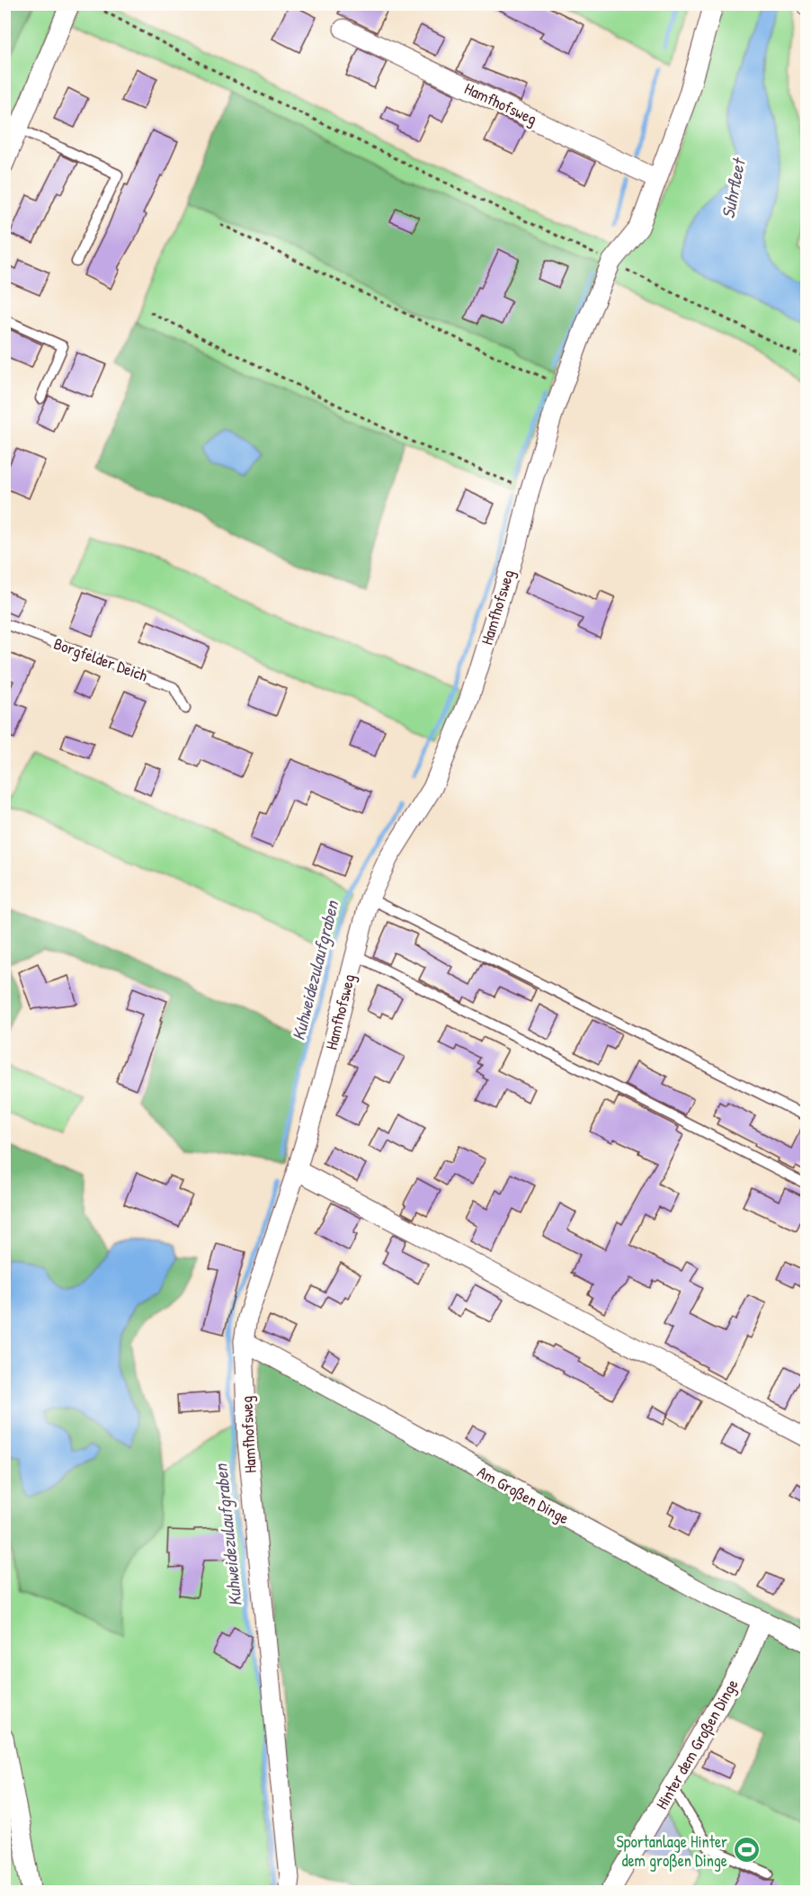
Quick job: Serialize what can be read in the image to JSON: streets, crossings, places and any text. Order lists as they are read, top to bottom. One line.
{"streets":{"street":["Hamfhofsweg","Am Großen Dinge","Hinter dem Großen Dinge"],"lane":["Borgfelder Deich"]},"crossings":[["Hamfhofsweg","Am Großen Dinge"],["Am Großen Dinge","Hinter dem Großen Dinge"]],"water":["Suhrfleet","Kuhweidezulaufgraben"],"places":{"sports":["Sportanlage Hinter dem großen Dinge"]}}
